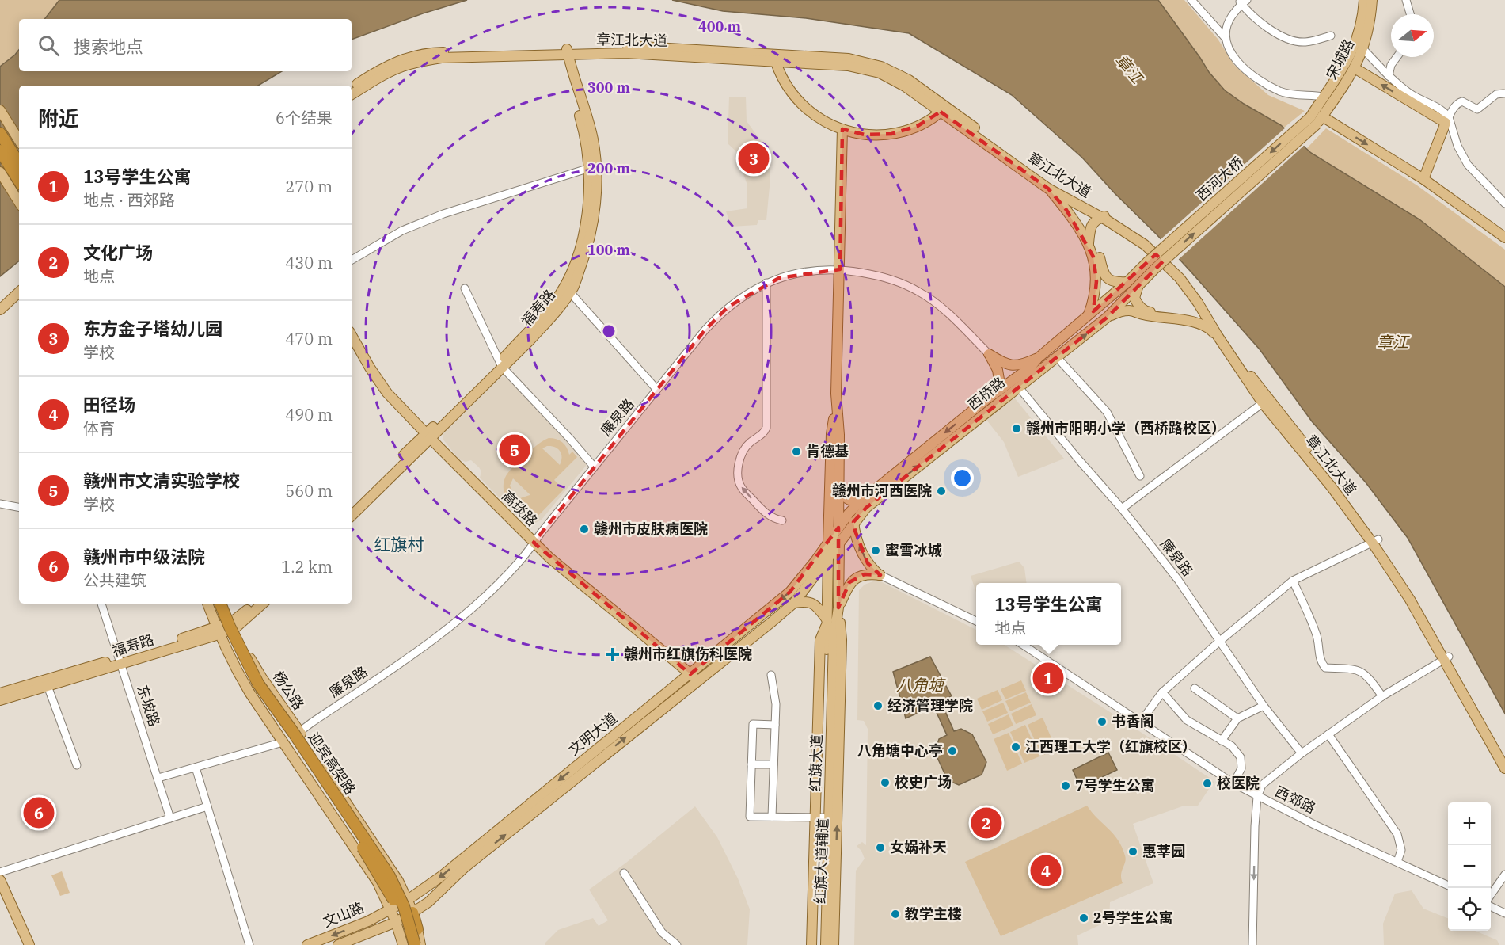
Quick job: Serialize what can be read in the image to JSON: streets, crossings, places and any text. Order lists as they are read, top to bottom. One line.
{"streets":{"highway":["迎宾高架路"],"main road":["章江北大道","宋城路","西河大桥","福寿路","西桥路","高琰路","杨公路","文明大道","红旗大道","红旗大道辅道","文山路"],"street":["廉泉路","东坡路","西郊路"]},"crossings":[["章江北大道","福寿路"],["宋城路","西河大桥"],["西河大桥","西桥路"],["福寿路","高琰路"],["福寿路","杨公路"],["福寿路","东坡路"],["西桥路","廉泉路"],["西桥路","文明大道"],["西桥路","红旗大道"],["廉泉路","高琰路"],["廉泉路","杨公路"],["高琰路","文明大道"],["杨公路","文明大道"],["杨公路","文山路"],["文明大道","红旗大道"],["文明大道","文山路"],["红旗大道","红旗大道辅道"]],"districts":["红旗村"],"water":["章江","八角塘"],"places":{"other":["赣州市阳明小学（西桥路校区）","肯德基","赣州市河西医院","赣州市皮肤病医院","蜜雪冰城","经济管理学院","书香阁","江西理工大学（红旗校区）","八角塘中心亭","校史广场","校医院","7号学生公寓","女娲补天","惠莘园","教学主楼","2号学生公寓"],"health":["赣州市红旗伤科医院"]},"north":"right","page":{"search":"搜索地点","heading":["附近","6个结果"],"pins":["3","5","1","6","2","4"],"list":[{"mark":"1","name":"13号学生公寓","note":"地点 · 西郊路","value":"270 m"},{"mark":"2","name":"文化广场","note":"地点","value":"430 m"},{"mark":"3","name":"东方金子塔幼儿园","note":"学校","value":"470 m"},{"mark":"4","name":"田径场","note":"体育","value":"490 m"},{"mark":"5","name":"赣州市文清实验学校","note":"学校","value":"560 m"},{"mark":"6","name":"赣州市中级法院","note":"公共建筑","value":"1.2 km"}],"popup":["13号学生公寓","地点"],"map_buttons":["+","−"]},"rings":["400 m","300 m","200 m","100 m"]}
